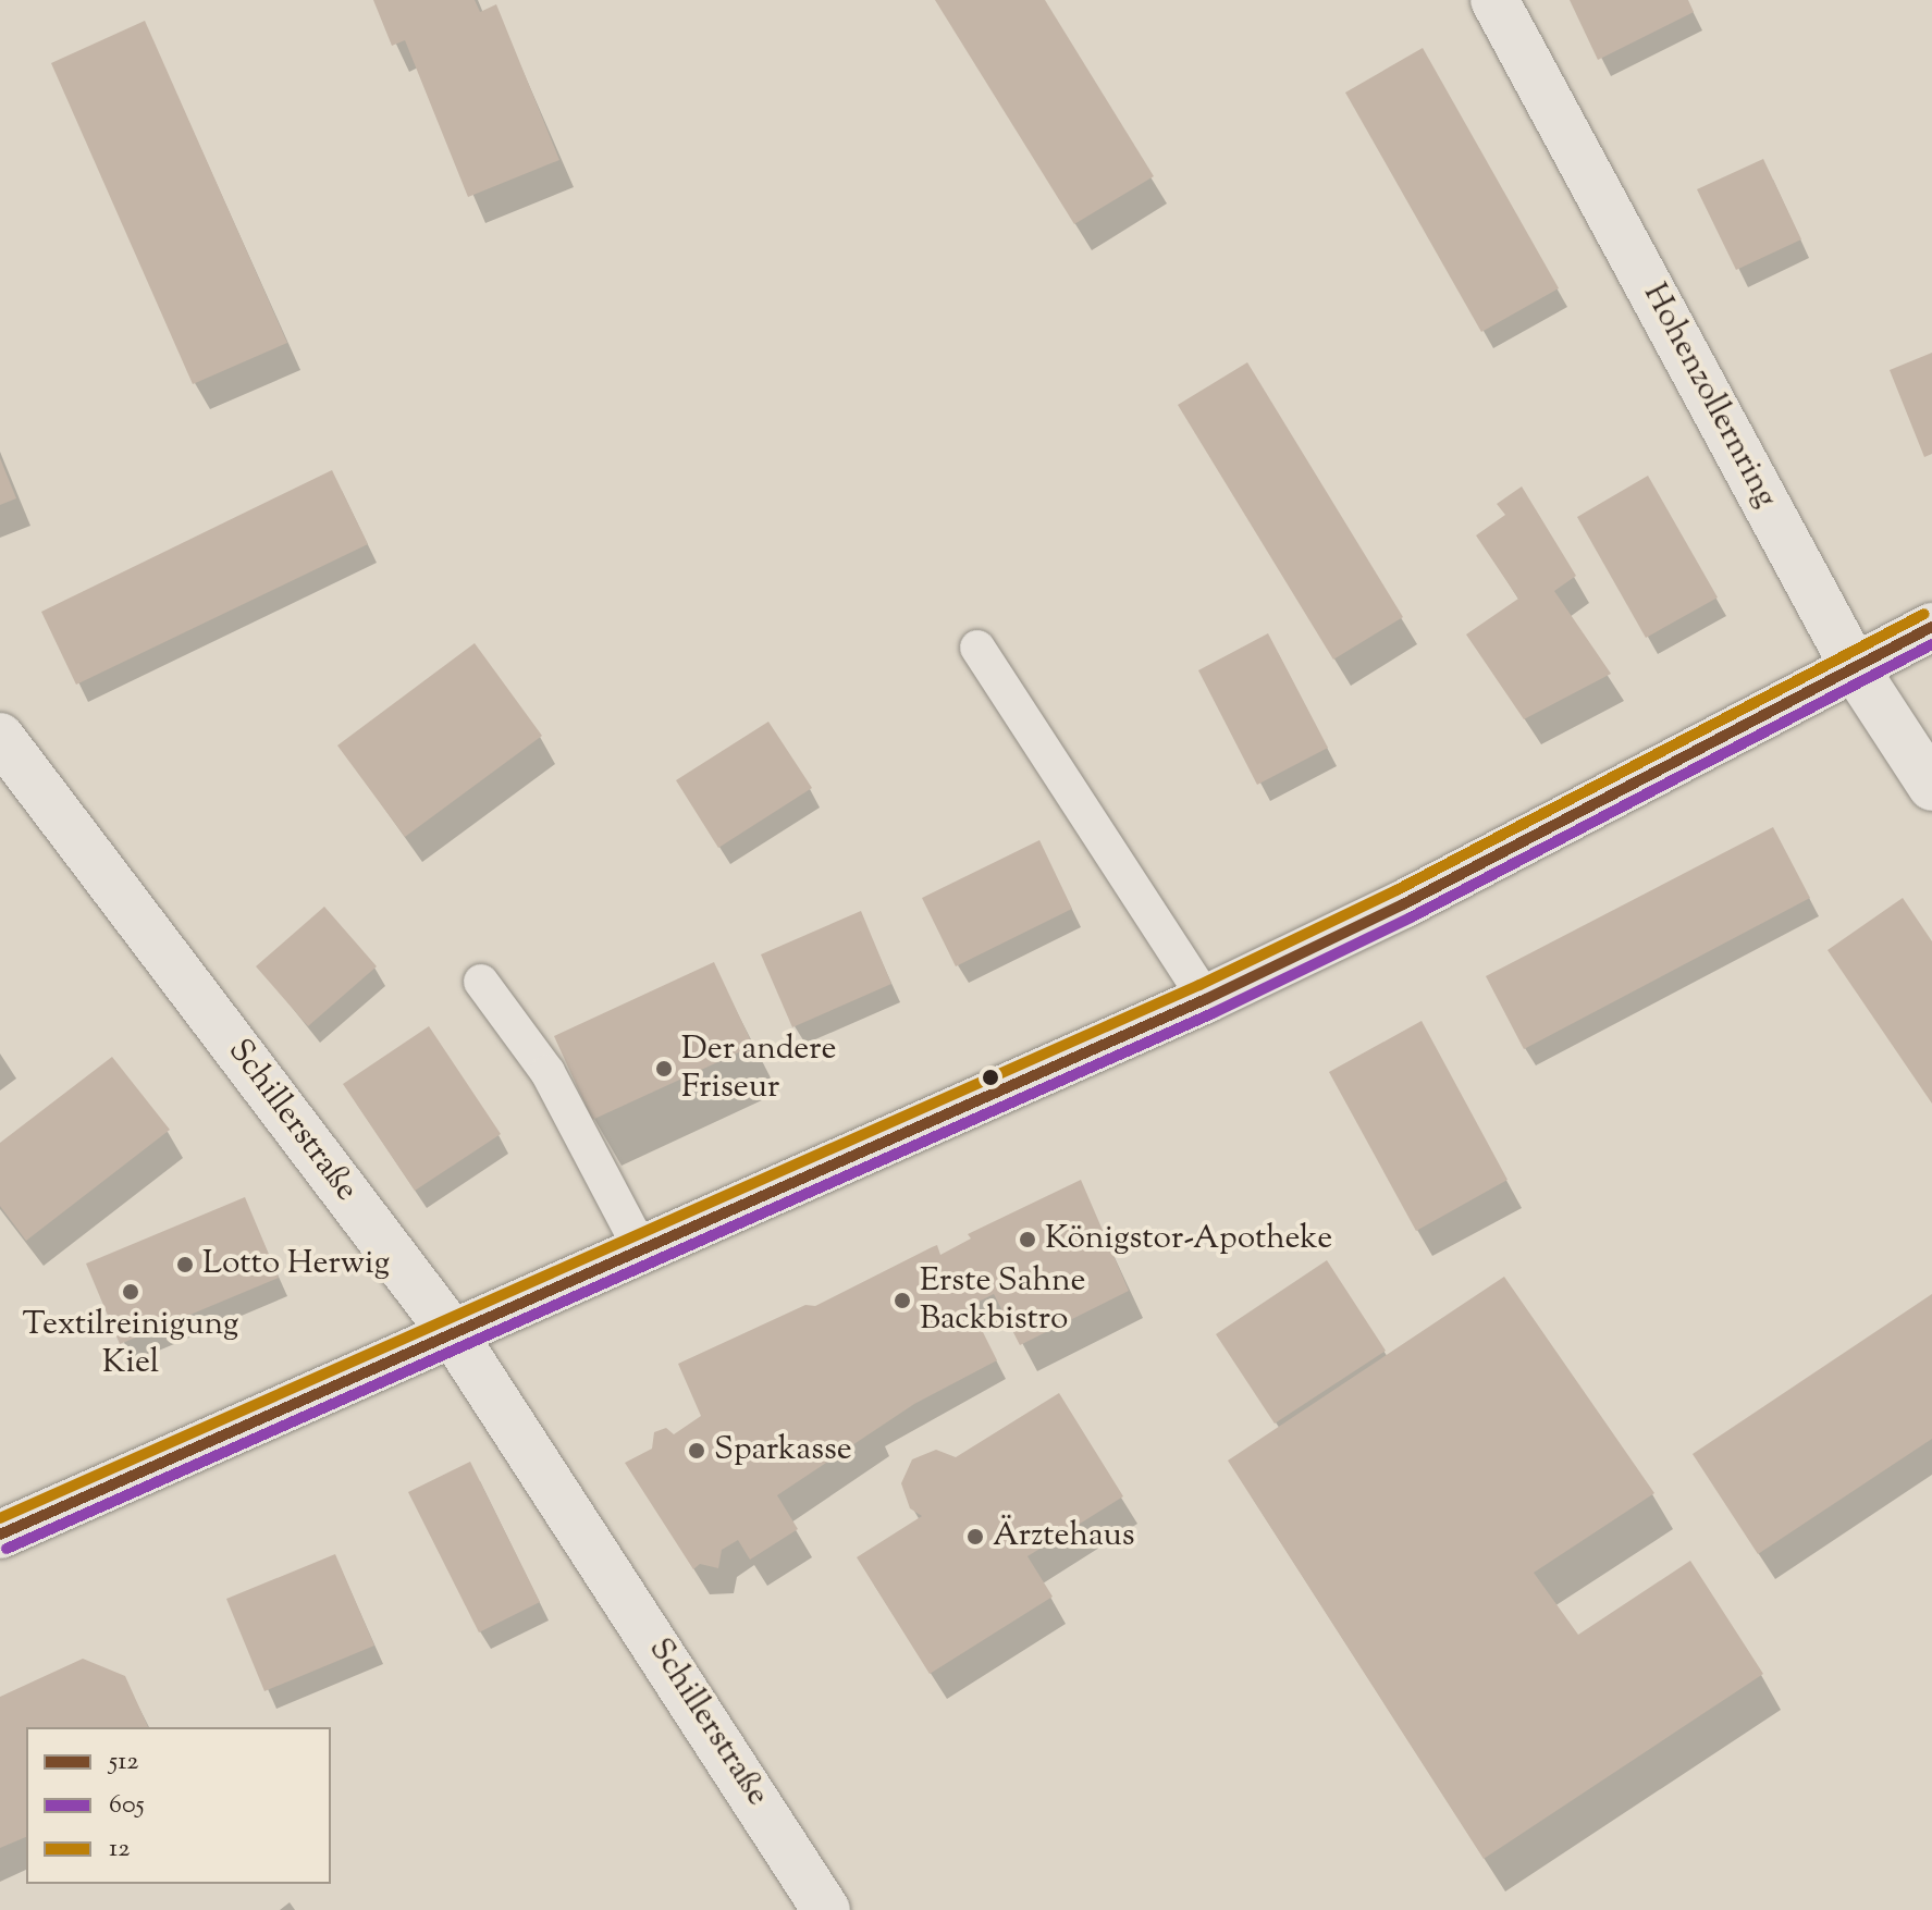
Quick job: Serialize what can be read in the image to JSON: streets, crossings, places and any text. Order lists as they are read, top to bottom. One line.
{"streets":{"street":["Hohenzollernring","Schillerstraße"]},"places":["Der andere Friseur","Königstor-Apotheke","Lotto Herwig","Textilreinigung Kiel","Erste Sahne Backbistro","Sparkasse","Ärztehaus"],"lines":["transit line 12","transit line 512","transit line 605"],"legend":["512","605","12"]}
